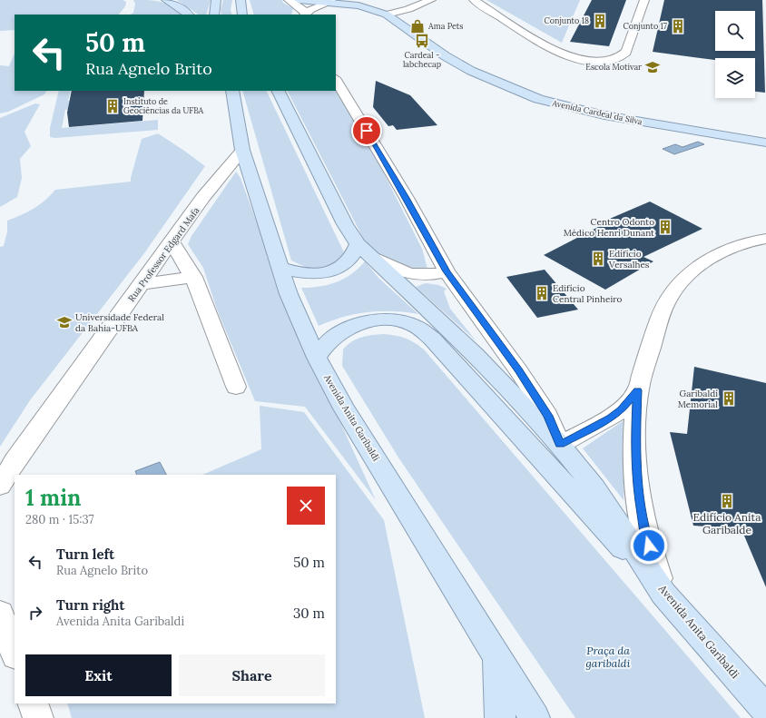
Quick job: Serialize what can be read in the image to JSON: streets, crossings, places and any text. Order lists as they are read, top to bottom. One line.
{"streets":{"main road":["Avenida Cardeal da Silva","Avenida Anita Garibaldi"],"street":["Rua Professor Edgard Mafa"]},"crossings":[["Rua Professor Edgard Mafa","Avenida Anita Garibaldi"]],"parks":["Praça da garibaldi"],"places":{"building":["Conjunto 18","Conjunto 17","Instituto de Geociências da UFBA","Centro Odonto Médico Henri Dunant","Edifício Versalhes","Edifício Central Pinheiro","Garibaldi Memorial","Edifício Anita Garibalde"],"shop":["Ama Pets"],"bus stop":["Cardeal - labchecap"],"school or university":["Escola Motivar","Universidade Federal da Bahia-UFBA"]},"page":{"turn":["50 m","Rua Agnelo Brito"],"heading":["1 min","280 m · 15:37"],"list":[{"name":"Turn left","note":"Rua Agnelo Brito","value":"50 m"},{"name":"Turn right","note":"Avenida Anita Garibaldi","value":"30 m"}],"buttons":["Exit","Share"]}}
